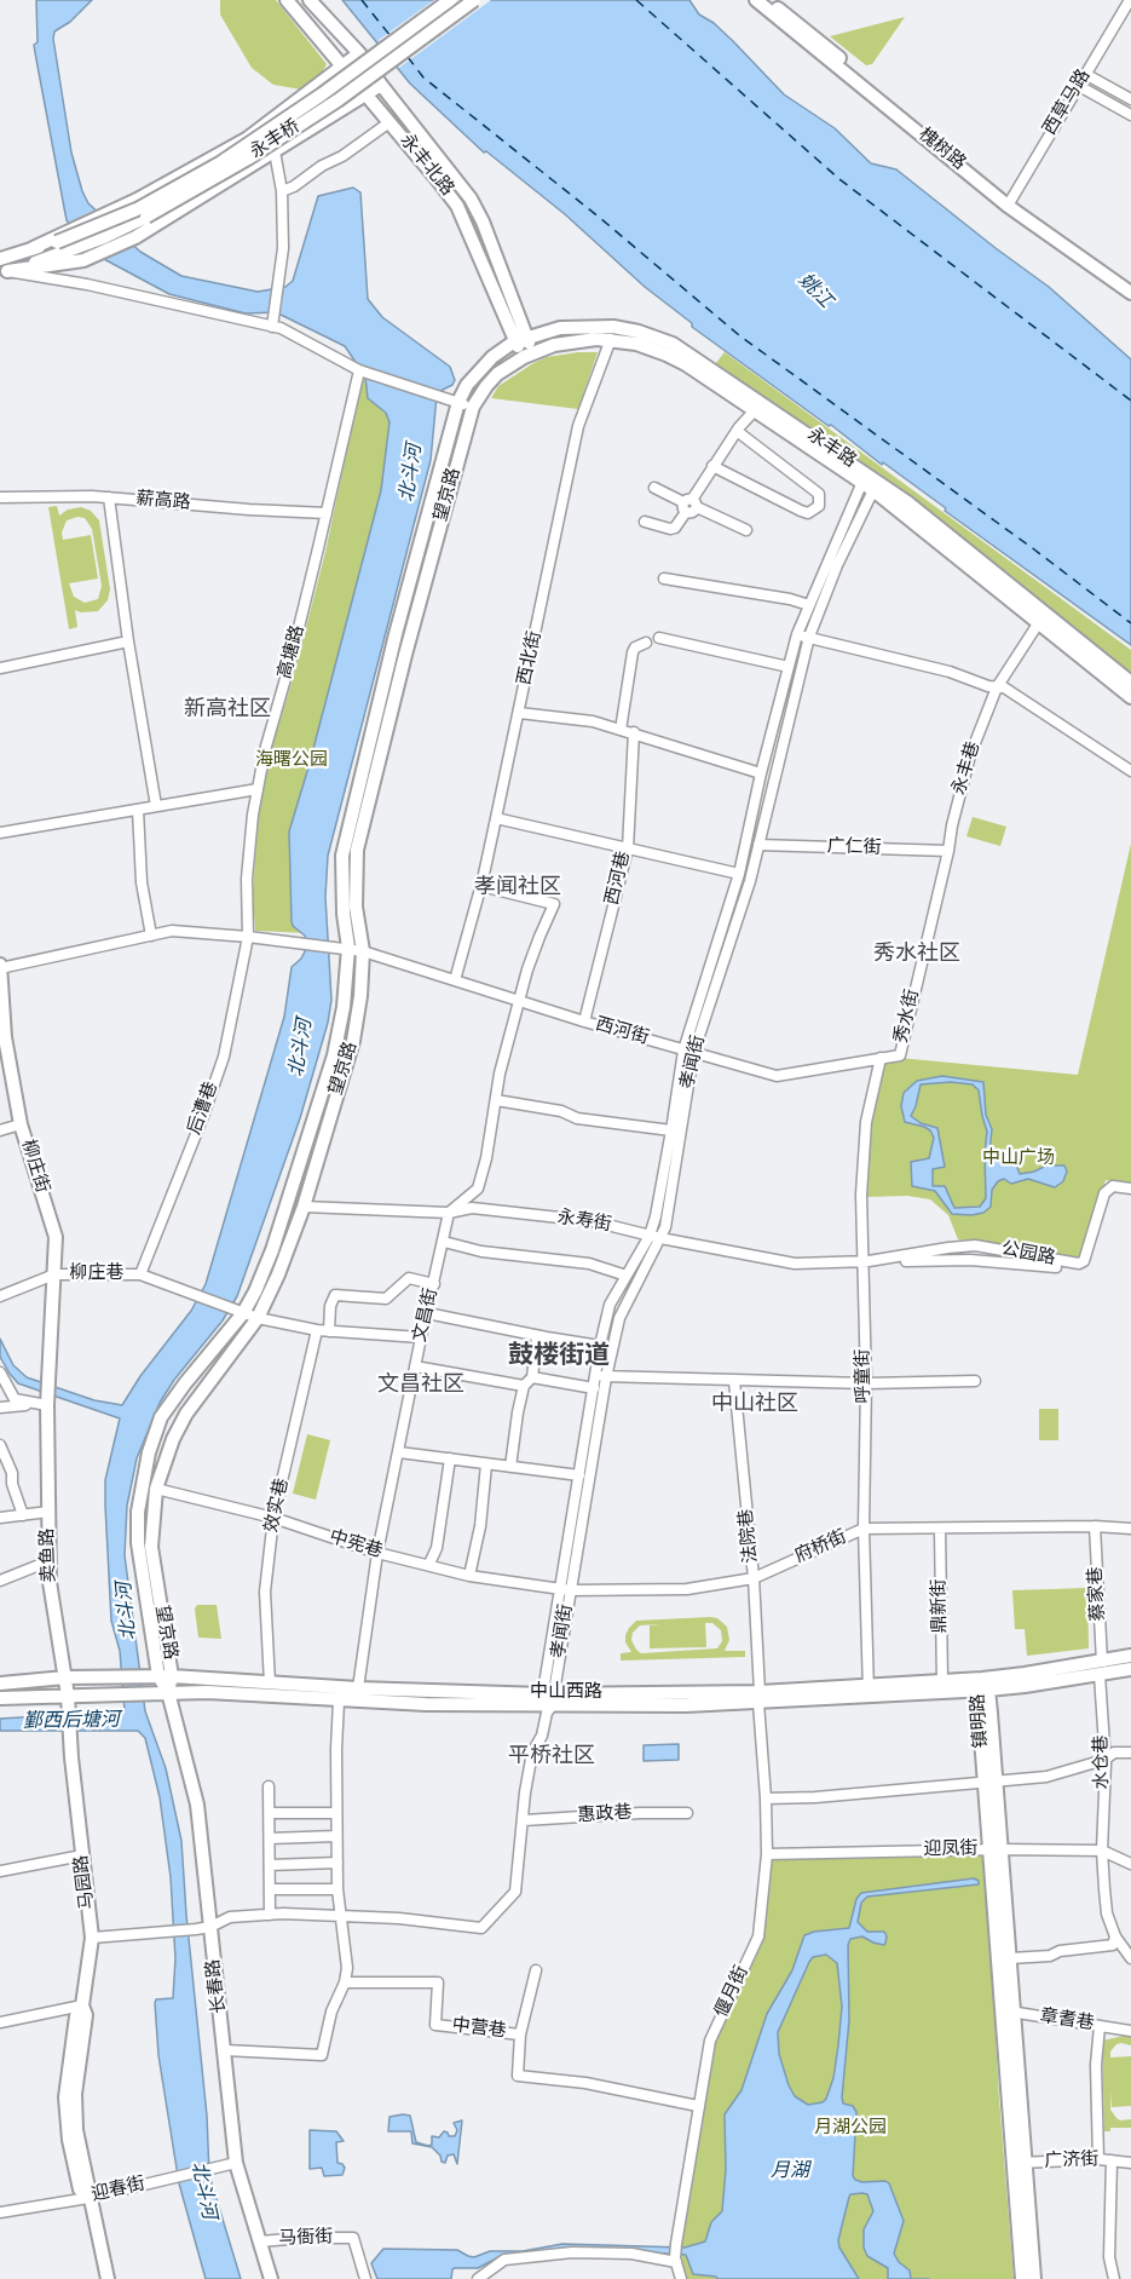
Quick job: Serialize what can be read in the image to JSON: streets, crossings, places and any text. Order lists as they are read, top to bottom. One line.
{"streets":{"main road":["永丰桥","槐树路","永丰北路","永丰路","望京路","柳庄街","卖鱼路","中山西路","镇明路","马园路","长春路"],"street":["西草马路","薪高路","高塘路","西北街","永丰巷","广仁街","西河巷","秀水街","西河街","孝闻街","后漕巷","永寿街","公园路","柳庄巷","文昌街","呼童街","效实巷","法院巷","中宪巷","府桥街","蔡家巷","鼎新街","水仓巷","惠政巷","迎凤街","偃月街","章耆巷","中营巷","广济街","迎春街","马衙街"]},"crossings":[["西草马路","槐树路"],["永丰北路","永丰路"],["永丰路","望京路"],["永丰路","西北街"],["永丰路","永丰巷"],["永丰路","孝闻街"],["望京路","西河街"],["望京路","永寿街"],["望京路","柳庄巷"],["望京路","中宪巷"],["望京路","中山西路"],["望京路","长春路"],["薪高路","高塘路"],["高塘路","西河街"],["高塘路","后漕巷"],["西北街","西河街"],["永丰巷","广仁街"],["永丰巷","秀水街"],["广仁街","秀水街"],["广仁街","孝闻街"],["西河巷","西河街"],["秀水街","西河街"],["西河街","孝闻街"],["西河街","后漕巷"],["西河街","呼童街"],["孝闻街","永寿街"],["孝闻街","中宪巷"],["孝闻街","府桥街"],["孝闻街","中山西路"],["孝闻街","惠政巷"],["后漕巷","柳庄巷"],["柳庄街","柳庄巷"],["柳庄街","卖鱼路"],["永寿街","公园路"],["永寿街","文昌街"],["永寿街","呼童街"],["公园路","呼童街"],["柳庄巷","文昌街"],["柳庄巷","效实巷"],["文昌街","中宪巷"],["文昌街","中山西路"],["呼童街","府桥街"],["呼童街","中山西路"],["效实巷","中宪巷"],["效实巷","中山西路"],["法院巷","府桥街"],["法院巷","中山西路"],["法院巷","偃月街"],["中宪巷","府桥街"],["府桥街","蔡家巷"],["府桥街","鼎新街"],["卖鱼路","中山西路"],["卖鱼路","马园路"],["蔡家巷","中山西路"],["蔡家巷","水仓巷"],["鼎新街","中山西路"],["中山西路","镇明路"],["中山西路","水仓巷"],["中山西路","马园路"],["中山西路","长春路"],["中山西路","偃月街"],["镇明路","迎凤街"],["镇明路","章耆巷"],["镇明路","广济街"],["水仓巷","迎凤街"],["迎凤街","偃月街"],["马园路","迎春街"],["长春路","迎春街"],["长春路","马衙街"],["偃月街","中营巷"]],"districts":["新高社区","孝闻社区","秀水社区","鼓楼街道","文昌社区","中山社区","平桥社区"],"water":["姚江","北斗河","鄞西后塘河","月湖"],"parks":["海曙公园","中山广场","月湖公园"]}
